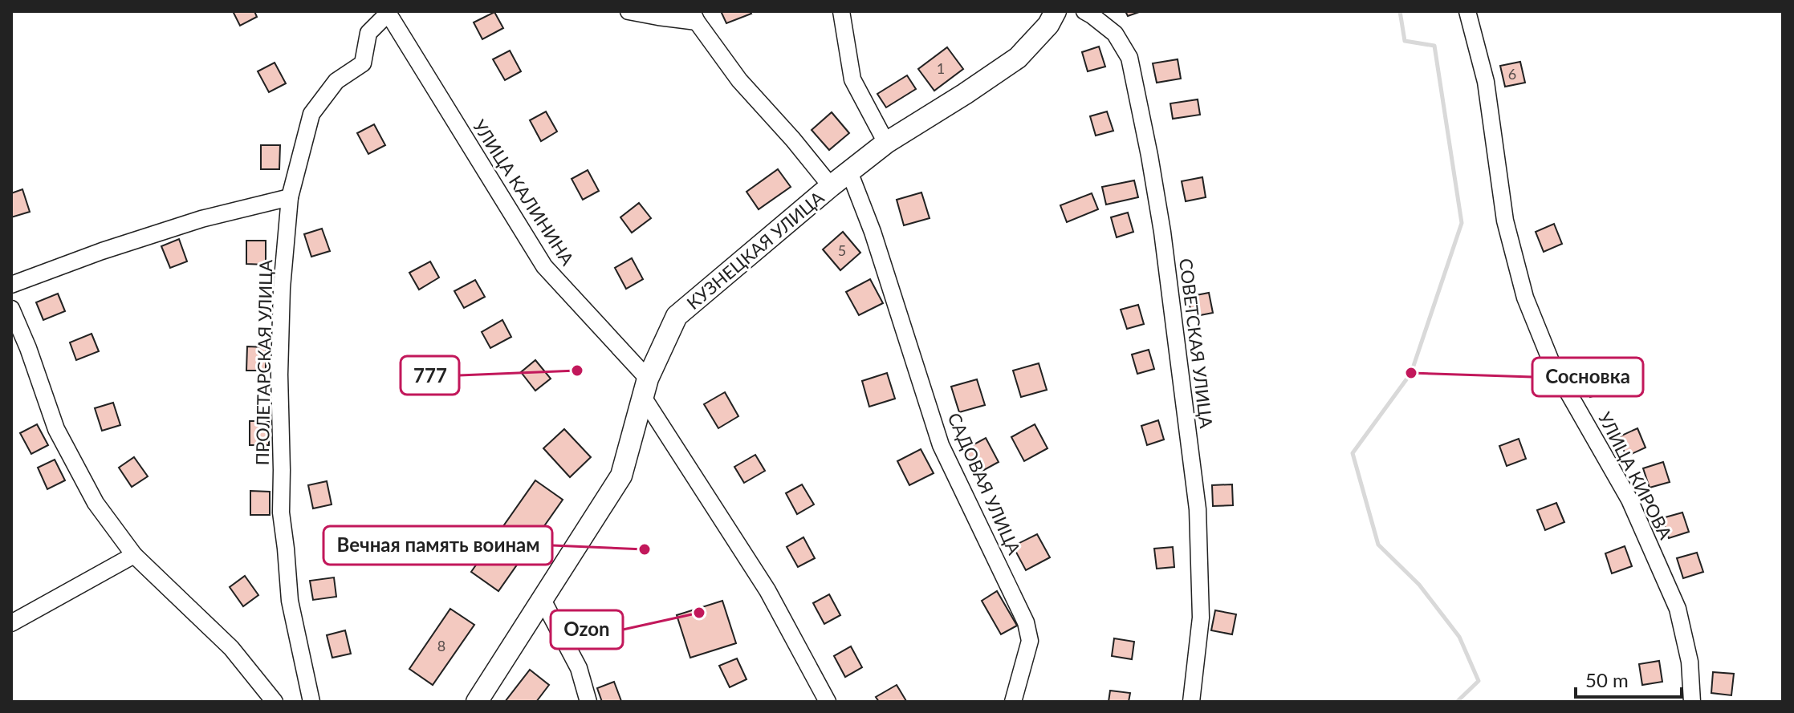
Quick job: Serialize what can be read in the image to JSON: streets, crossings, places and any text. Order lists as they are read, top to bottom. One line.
{"streets":{"main road":["КУЗНЕЦКАЯ УЛИЦА"],"street":["УЛИЦА КАЛИНИНА","СОВЕТСКАЯ УЛИЦА","ПРОЛЕТАРСКАЯ УЛИЦА","УЛИЦА КИРОВА","САДОВАЯ УЛИЦА"]},"crossings":[["УЛИЦА КАЛИНИНА","КУЗНЕЦКАЯ УЛИЦА"],["УЛИЦА КАЛИНИНА","ПРОЛЕТАРСКАЯ УЛИЦА"],["КУЗНЕЦКАЯ УЛИЦА","САДОВАЯ УЛИЦА"]],"places":["777","Сосновка","Вечная память воинам","Ozon"],"house_numbers":["1","6","5","8"],"scale_bar":"50 m"}
